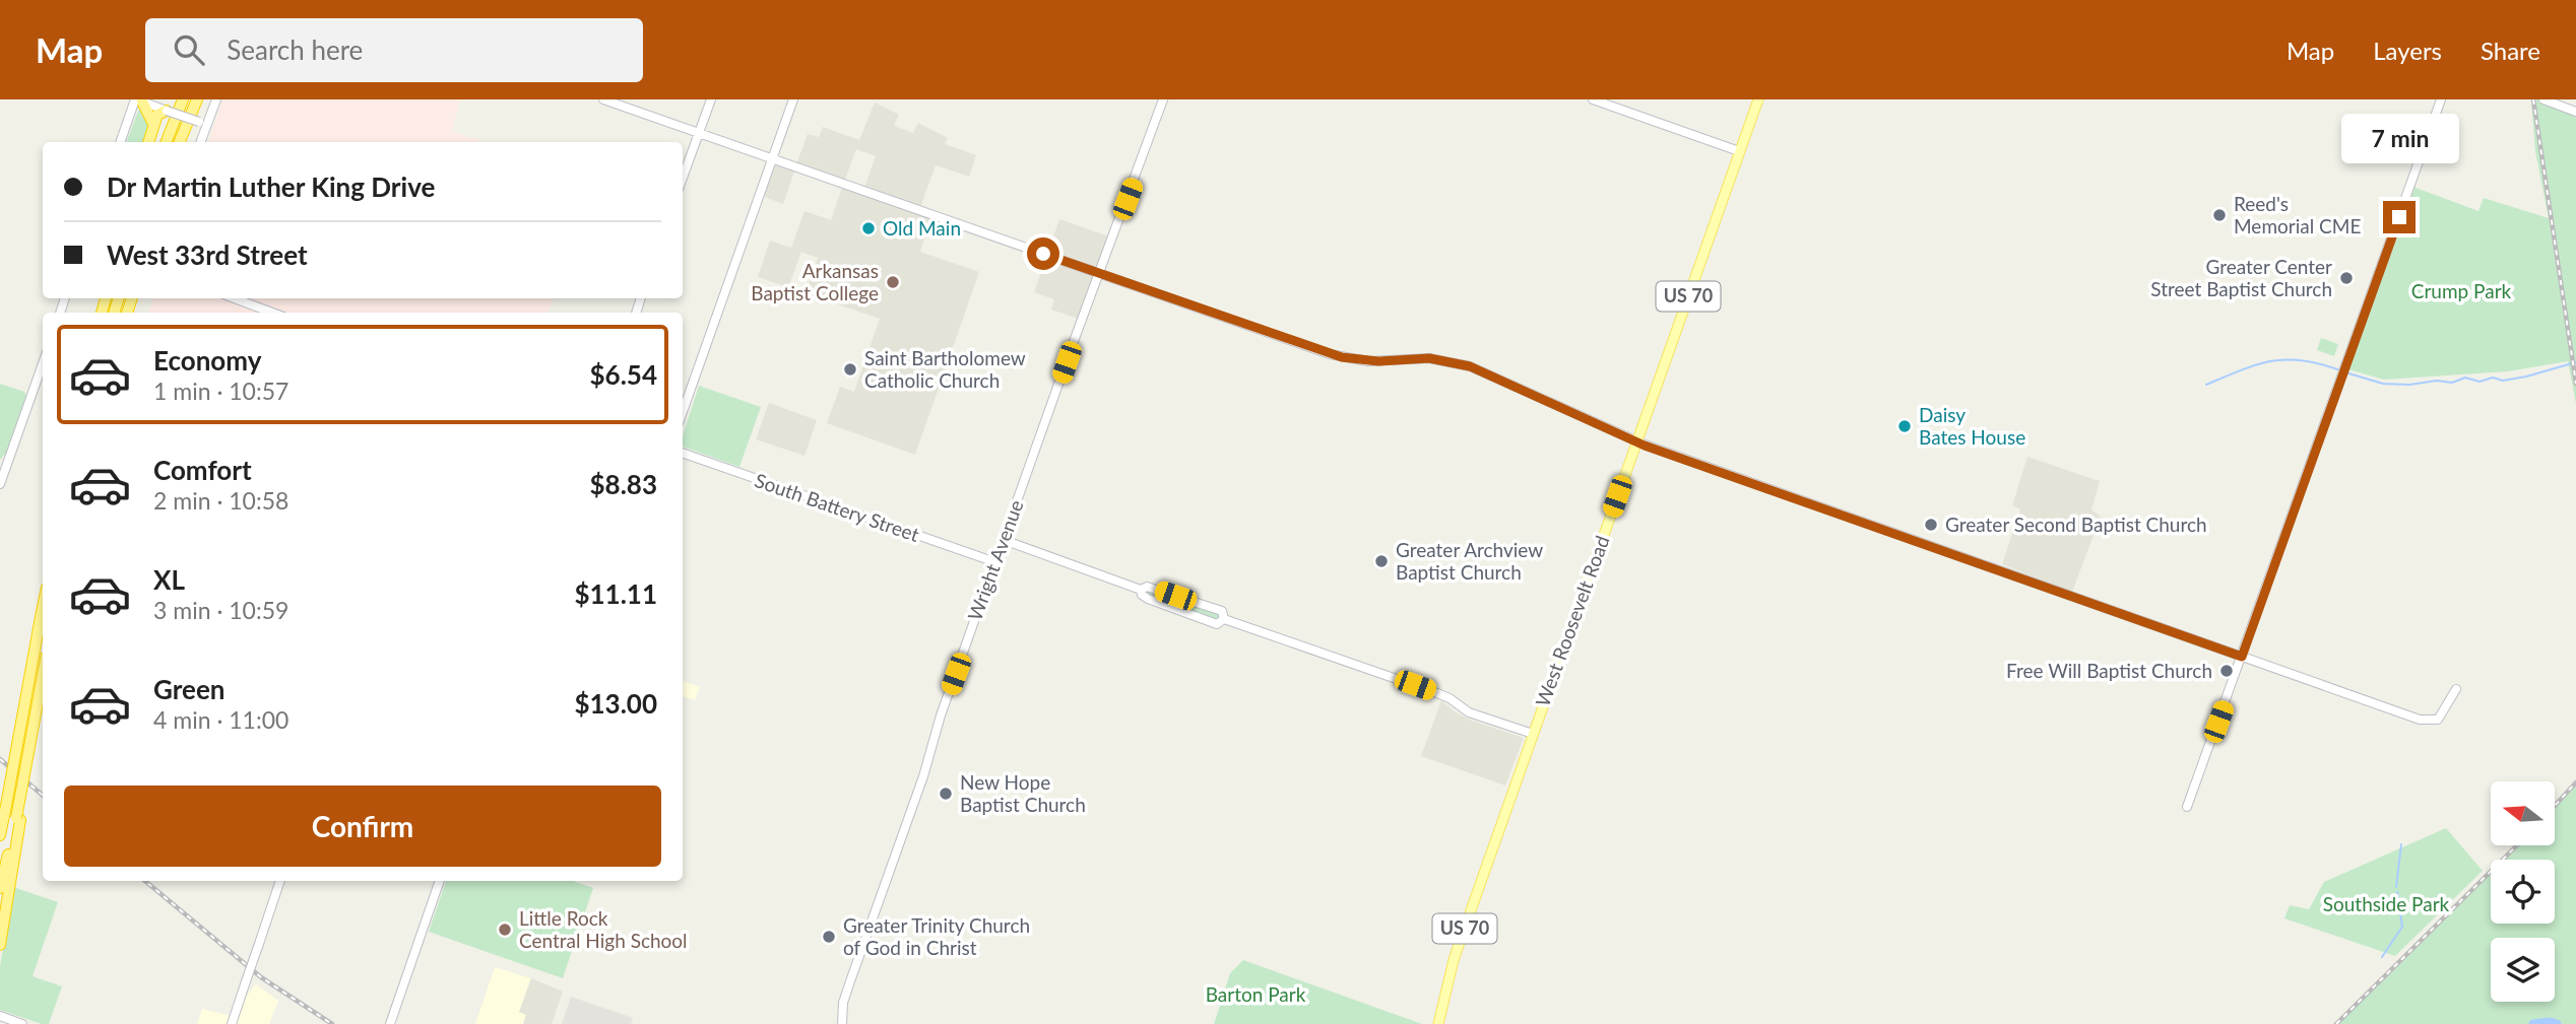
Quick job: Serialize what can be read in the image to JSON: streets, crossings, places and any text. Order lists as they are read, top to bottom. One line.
{"streets":{"main road":["US 70","West Roosevelt Road"],"street":["South Battery Street","Wright Avenue"]},"crossings":[["South Battery Street","Wright Avenue"]],"parks":["Crump Park","Southside Park","Barton Park"],"places":["Reed's Memorial CME","Old Main","Greater Center Street Baptist Church","Arkansas Baptist College","Saint Bartholomew Catholic Church","Daisy Bates House","Greater Second Baptist Church","Greater Archview Baptist Church","Free Will Baptist Church","New Hope Baptist Church","Little Rock Central High School","Greater Trinity Church of God in Christ"],"north":"left","page":{"header":"Map","search":"Search here","nav":["Map","Layers","Share"],"bubble":"7 min","banner":["Dr Martin Luther King Drive","West 33rd Street"],"list":[{"name":"Economy","note":"1 min · 10:57","value":"$6.54"},{"name":"Comfort","note":"2 min · 10:58","value":"$8.83"},{"name":"XL","note":"3 min · 10:59","value":"$11.11"},{"name":"Green","note":"4 min · 11:00","value":"$13.00"}],"buttons":"Confirm"}}
